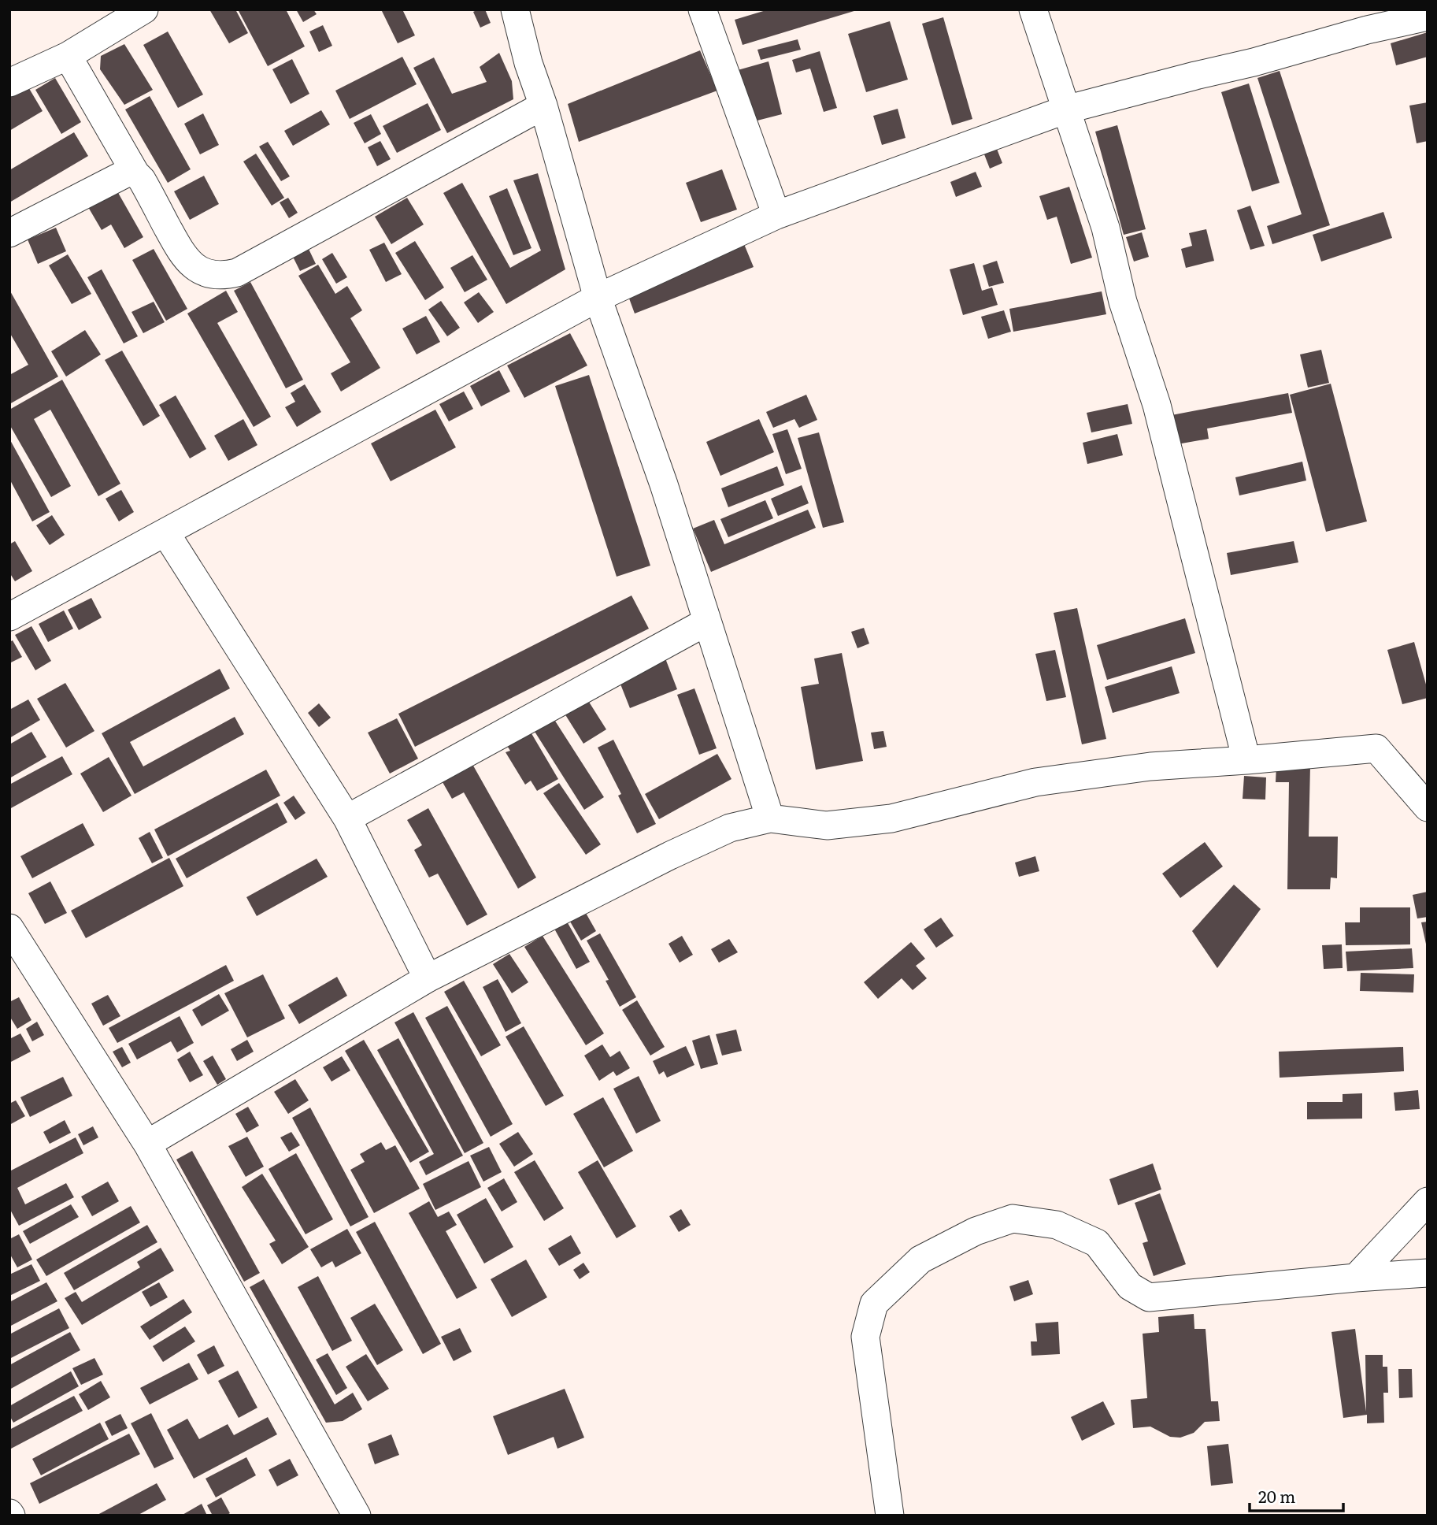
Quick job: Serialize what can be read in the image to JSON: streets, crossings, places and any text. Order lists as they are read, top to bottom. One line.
{"scale_bar":"20 m"}
